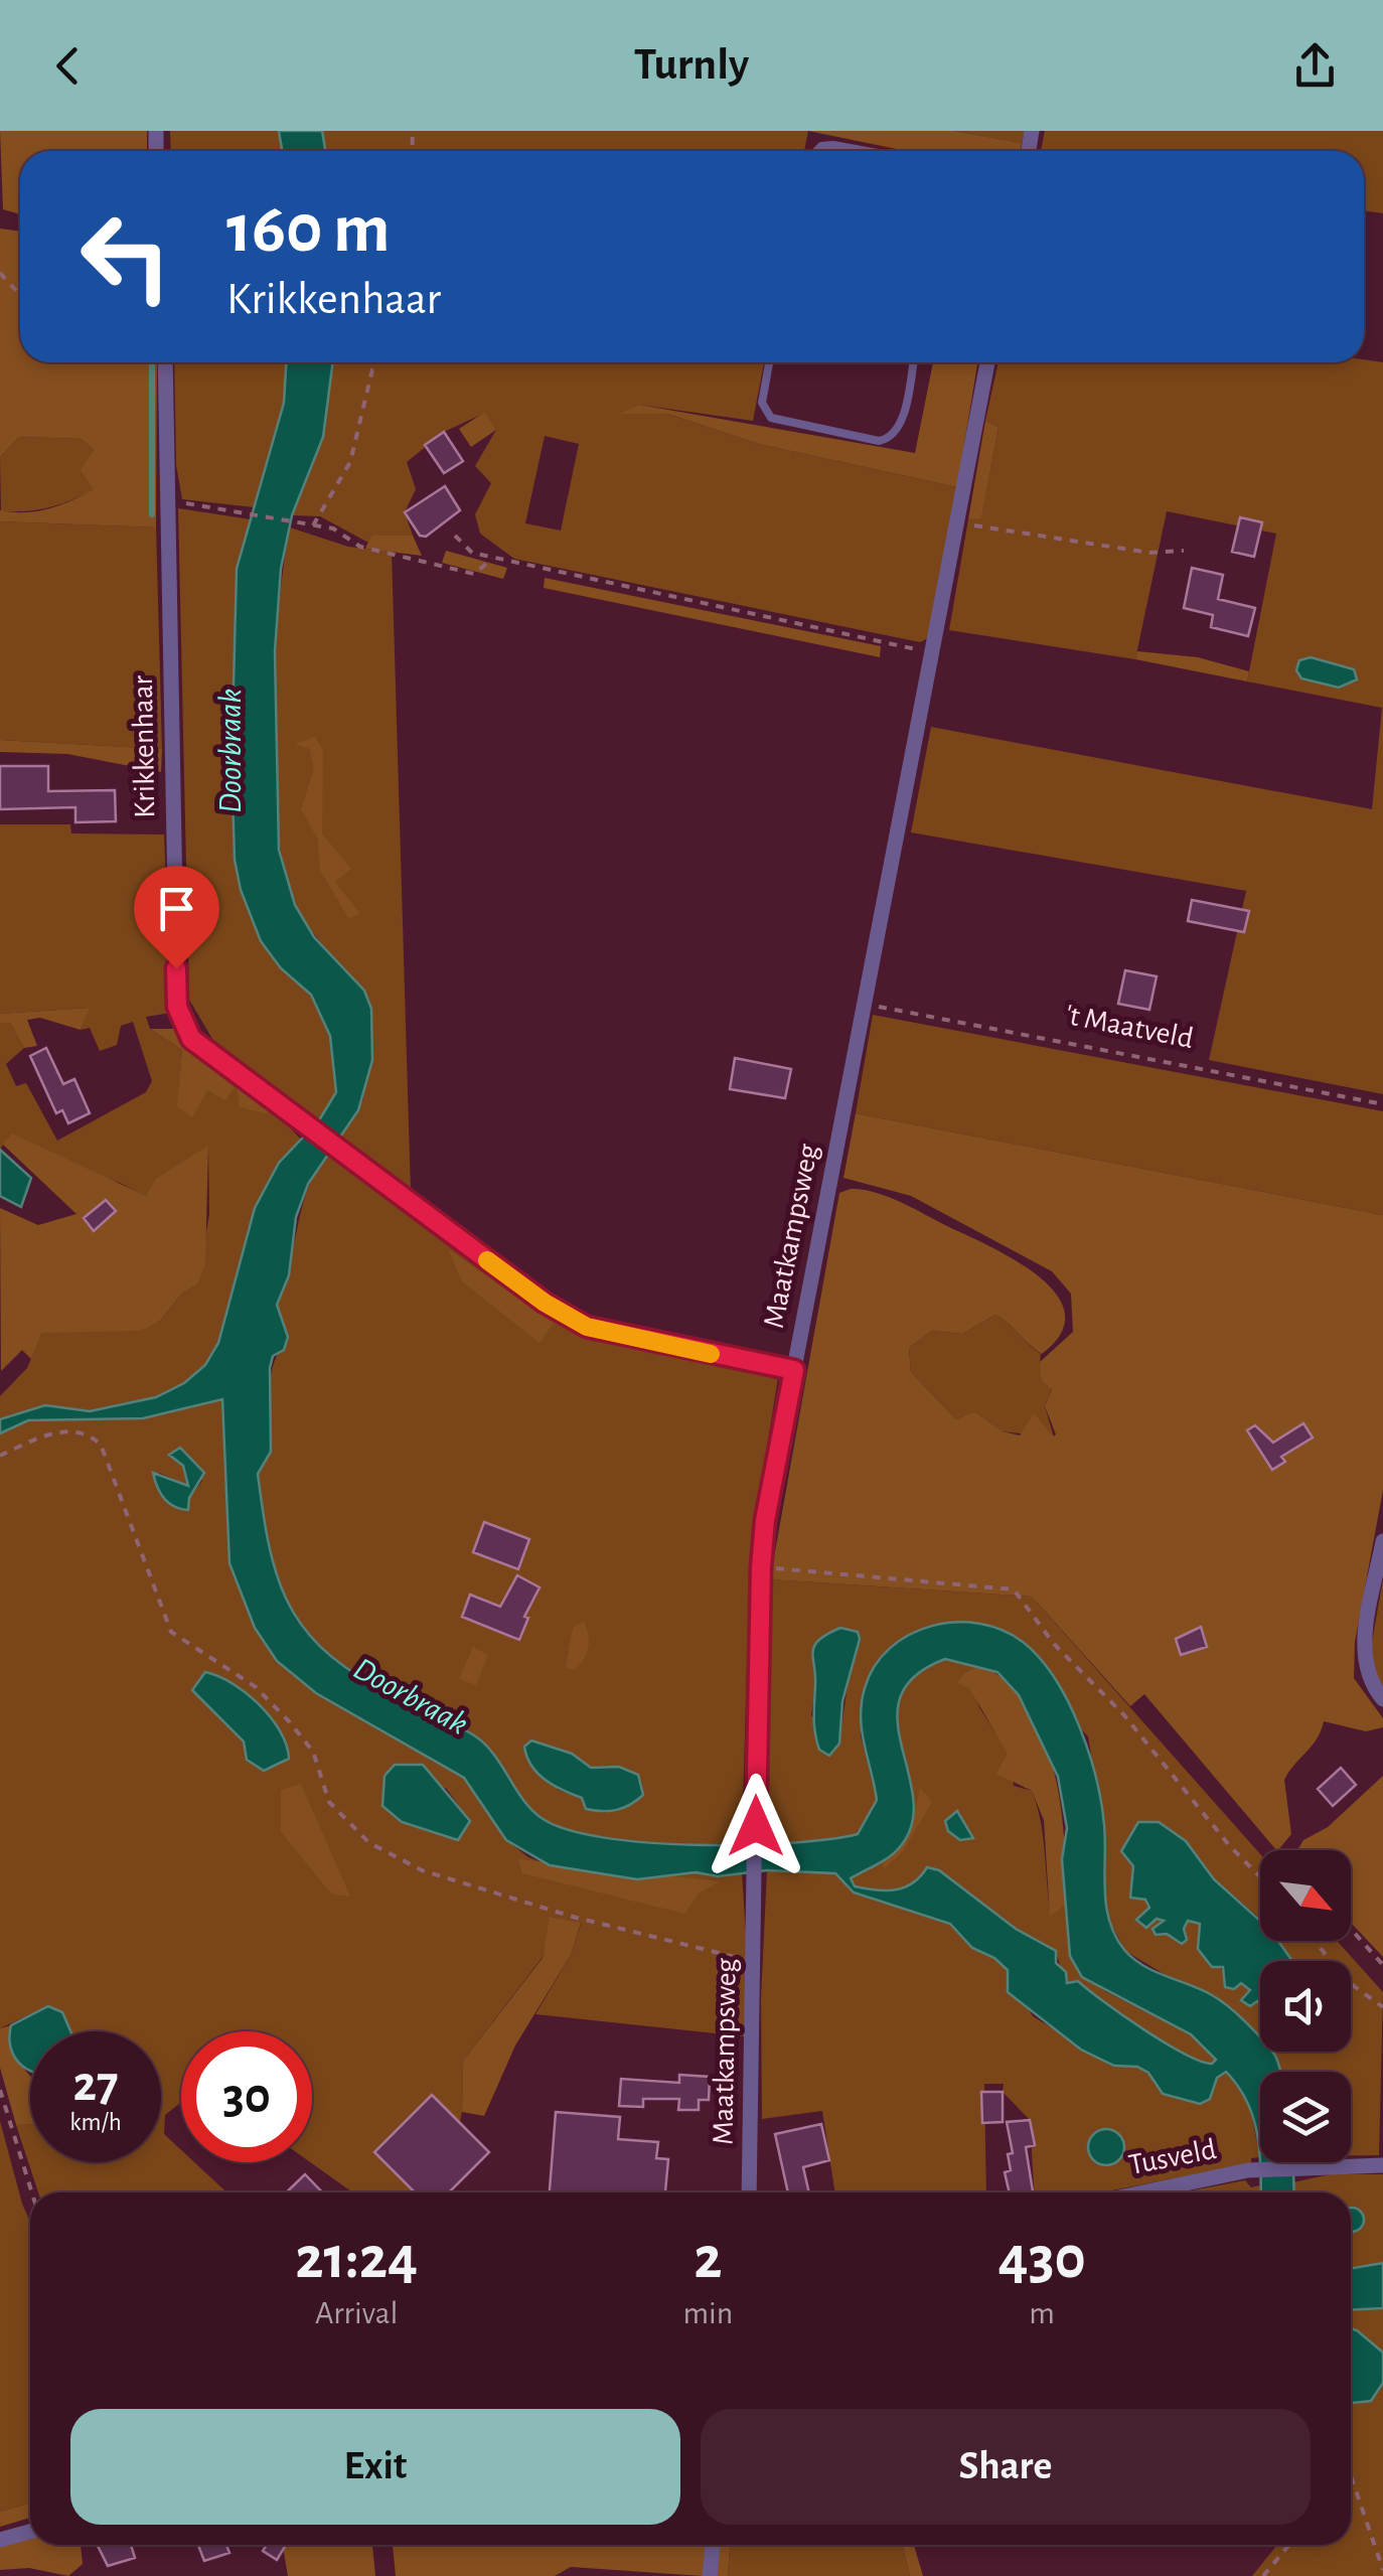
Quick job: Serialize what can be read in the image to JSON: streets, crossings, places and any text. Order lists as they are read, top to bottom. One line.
{"streets":{"street":["Krikkenhaar","Maatkampsweg","Tusveld"],"path":["'t Maatveld"]},"crossings":[["Krikkenhaar","Maatkampsweg"],["'t Maatveld","Maatkampsweg"]],"water":["Doorbraak"],"north":"bottom right","page":{"header":"Turnly","turn":["160 m","Krikkenhaar"],"speed":"27 km/h","limit":"30","eta":["21:24","Arrival","2","min","430","m"],"buttons":["Exit","Share"]}}
